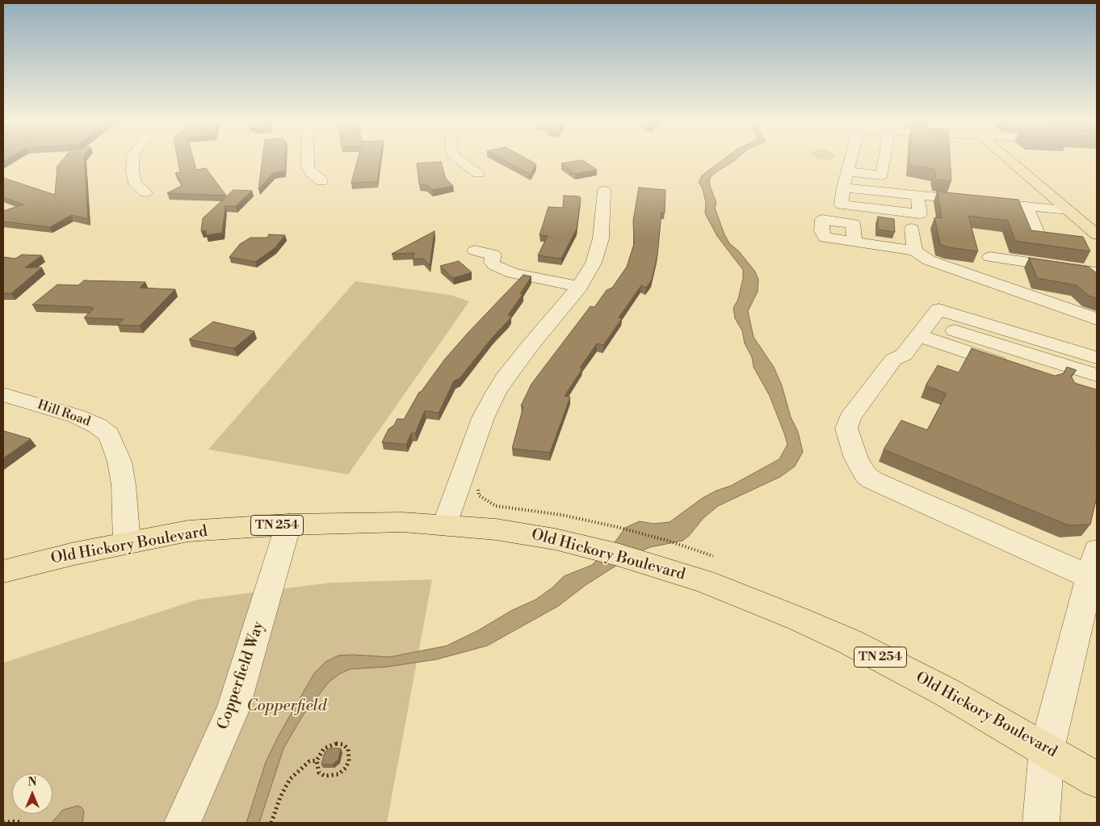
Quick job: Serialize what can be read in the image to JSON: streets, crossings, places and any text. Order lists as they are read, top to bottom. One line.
{"streets":{"main road":["TN 254","Old Hickory Boulevard"],"street":["Hill Road","Copperfield Way"]},"crossings":[["Hill Road","Old Hickory Boulevard"],["Old Hickory Boulevard","Copperfield Way"]],"parks":["Copperfield"],"north":"top"}
